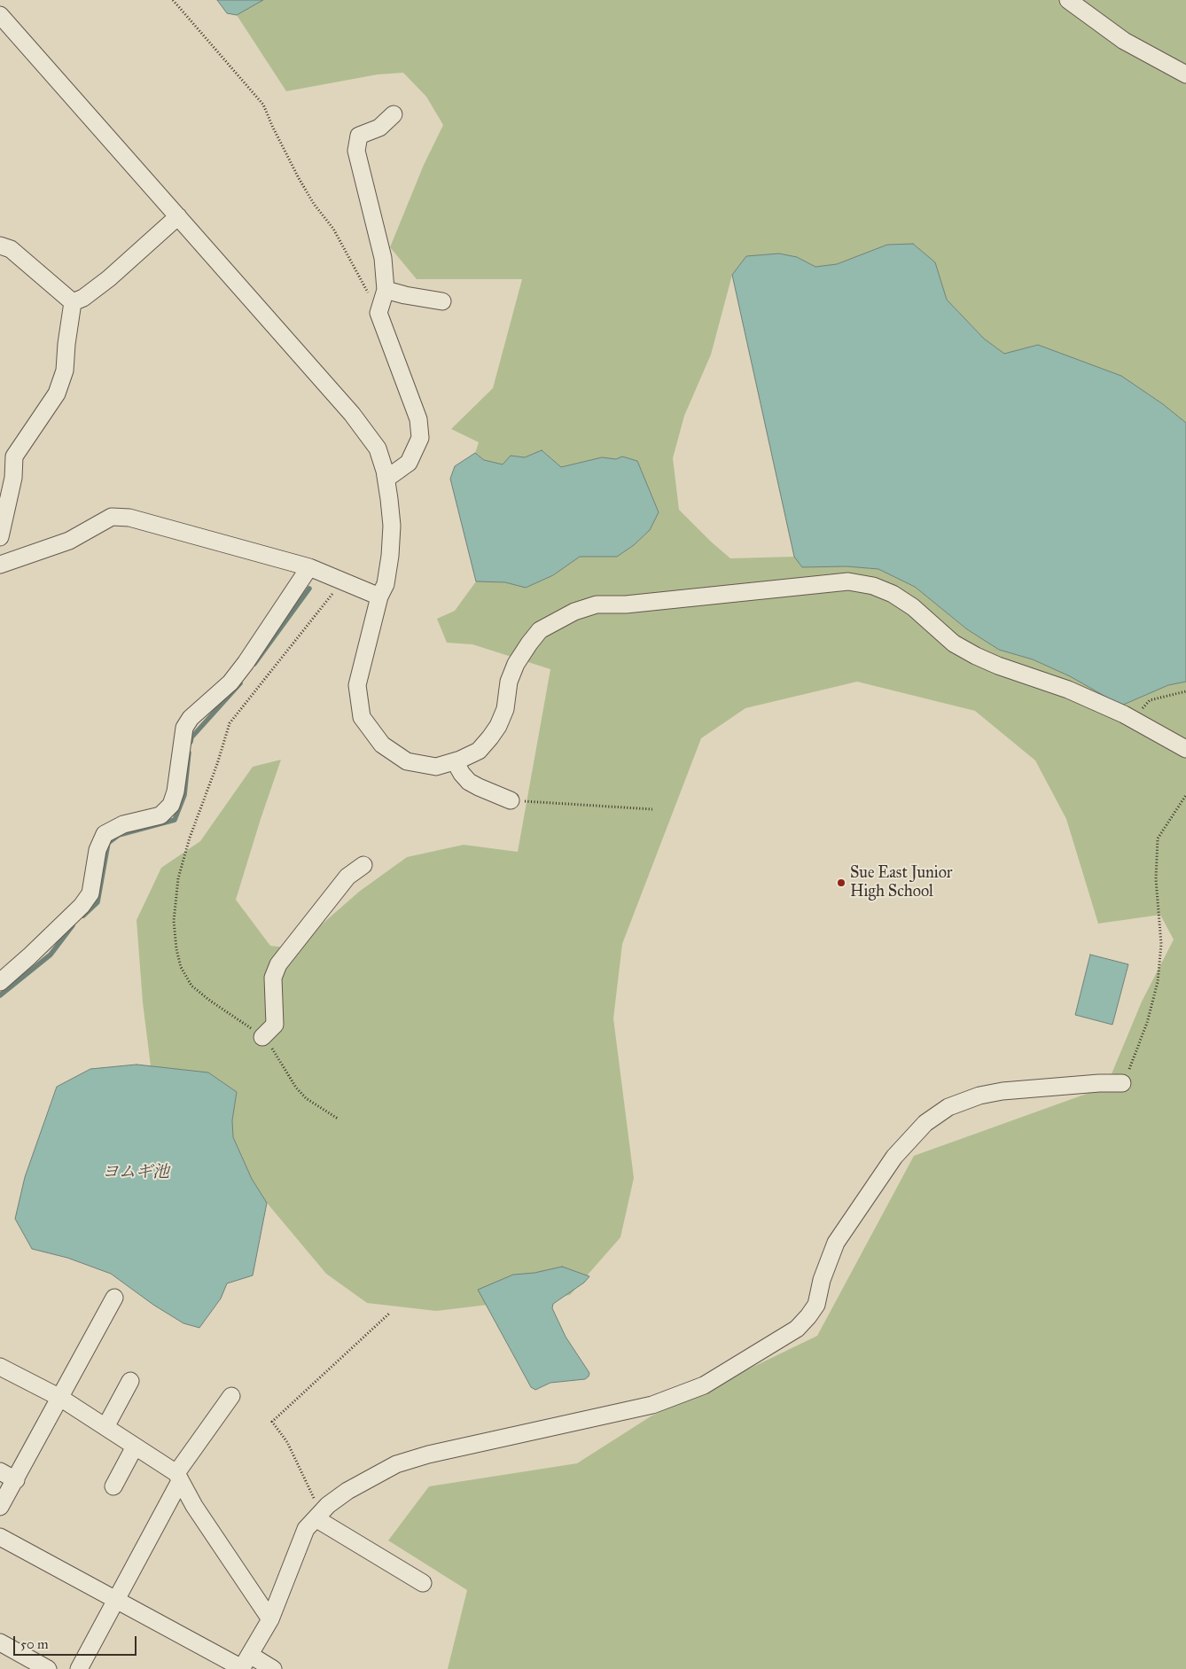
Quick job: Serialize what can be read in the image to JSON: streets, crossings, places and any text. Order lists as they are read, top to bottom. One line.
{"water":["ヨムギ池"],"places":["Sue East Junior High School"],"scale_bar":"50 m"}
